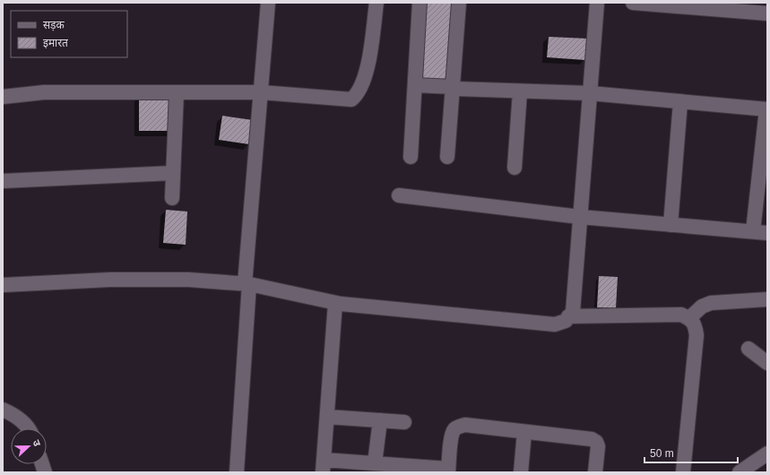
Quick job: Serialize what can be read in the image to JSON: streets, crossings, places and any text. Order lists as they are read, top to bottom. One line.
{"legend":["सड़क","इमारत"],"scale_bar":"50 m","north":"right"}
